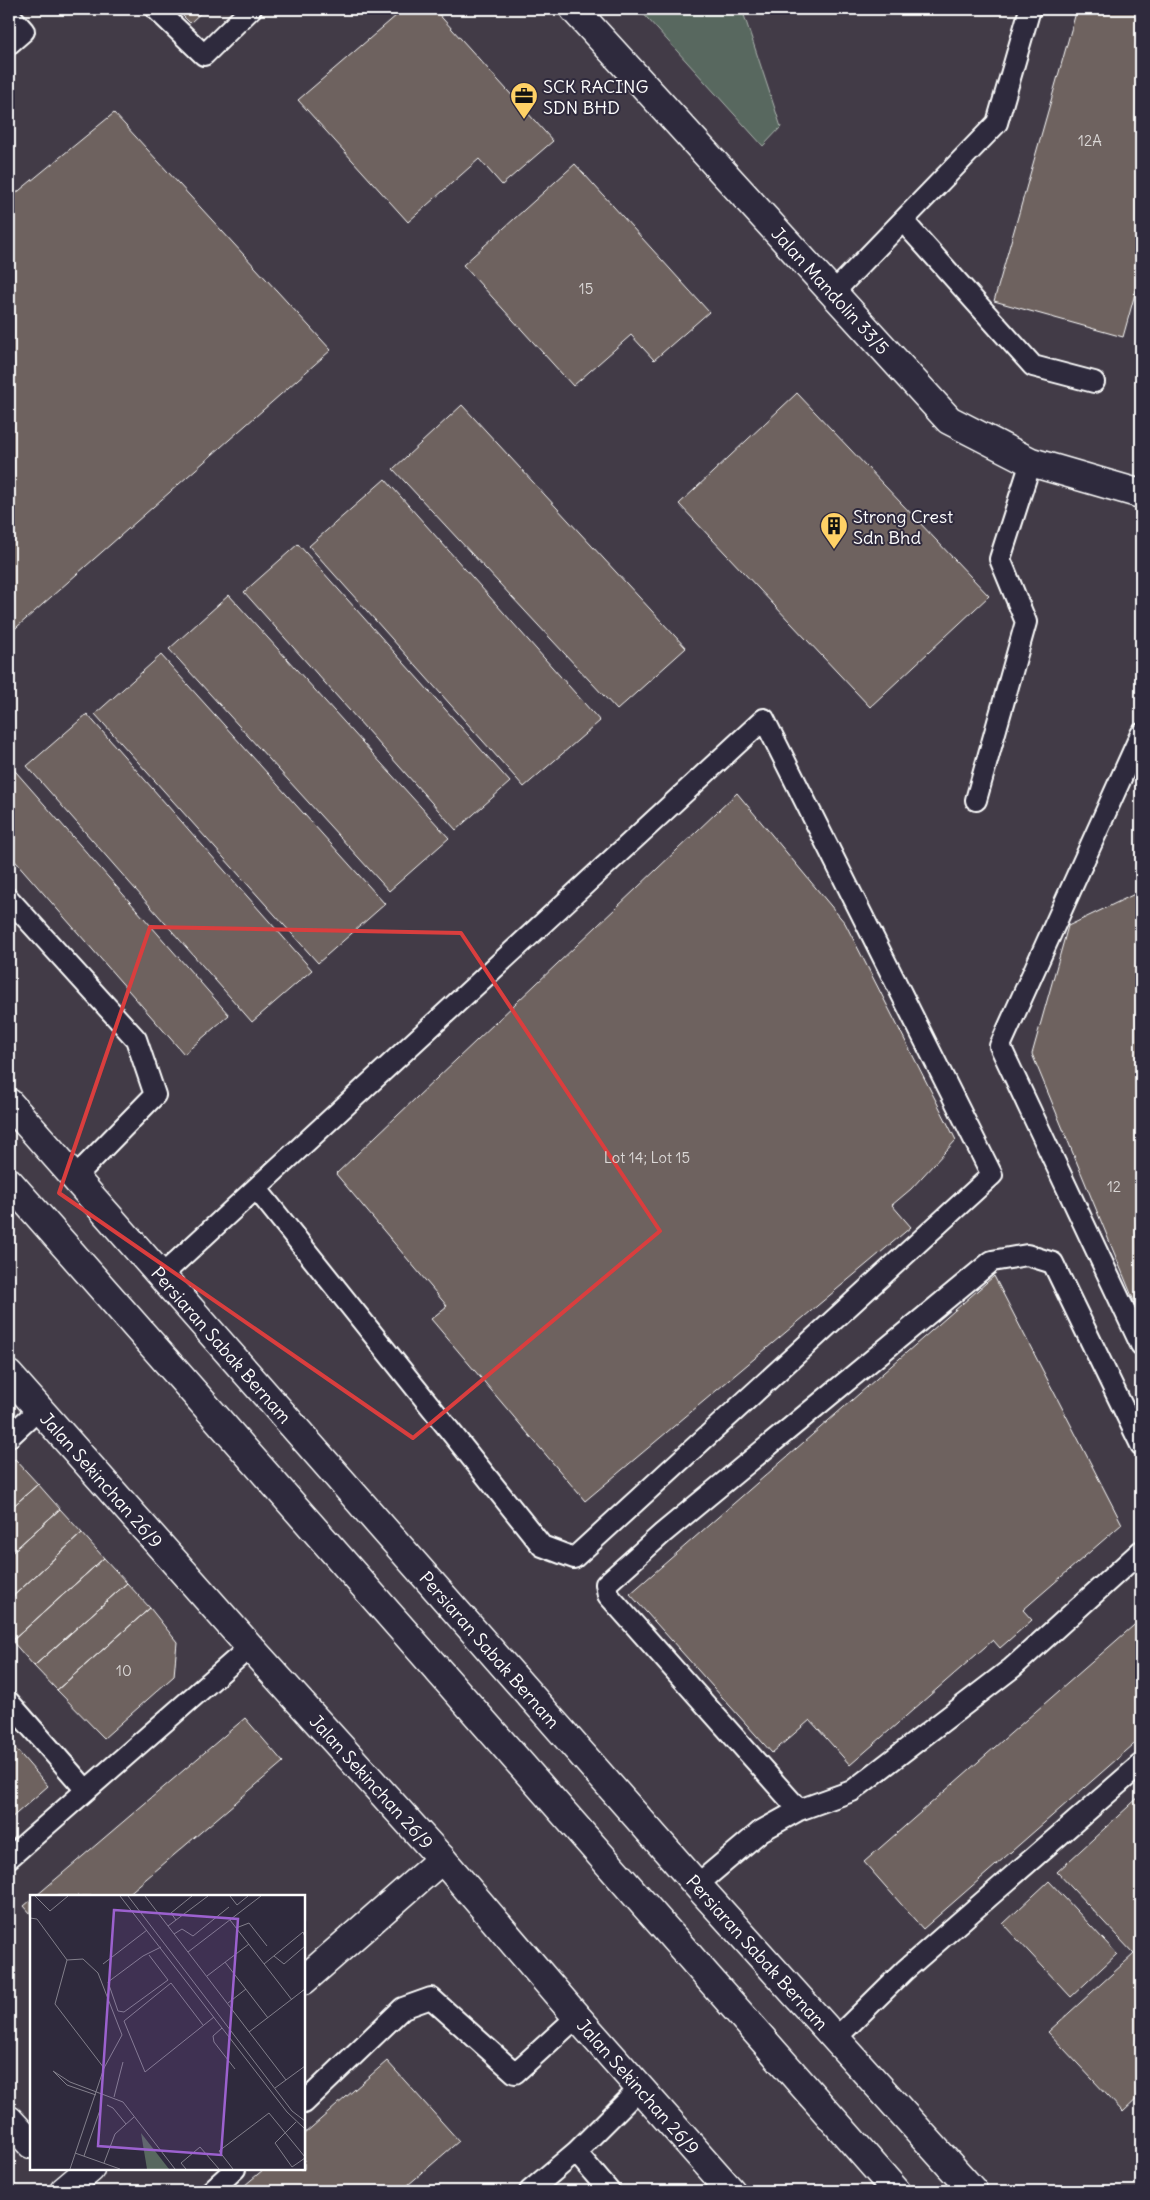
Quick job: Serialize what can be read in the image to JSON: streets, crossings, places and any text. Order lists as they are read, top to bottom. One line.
{"streets":{"street":["Jalan Mandolin 33/5","Persiaran Sabak Bernam","Jalan Sekinchan 26/9"]},"places":{"office":["SCK RACING SDN BHD"],"building":["Strong Crest Sdn Bhd"]},"house_numbers":["12A","15","Lot 14; Lot 15","12","10"]}
